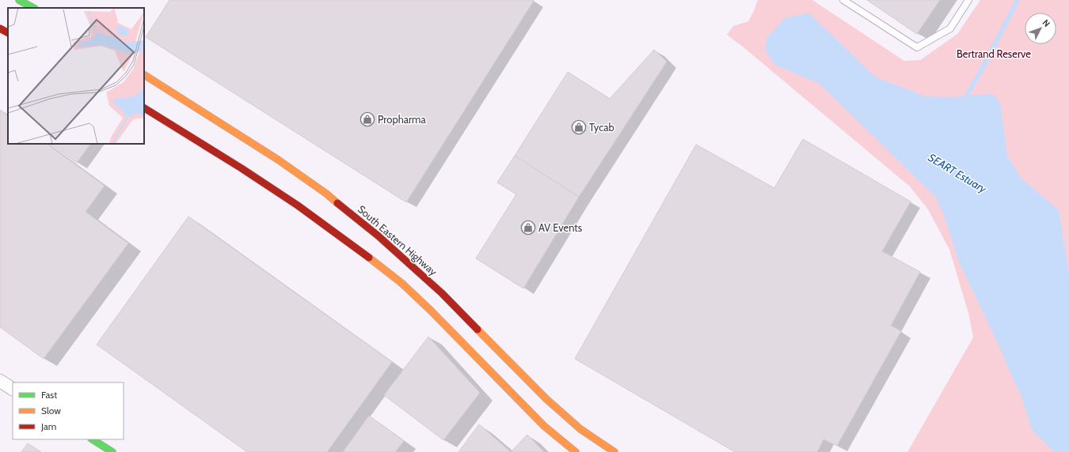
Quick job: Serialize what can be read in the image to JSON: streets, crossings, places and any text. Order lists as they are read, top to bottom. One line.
{"streets":{"main road":["South Eastern Highway"]},"water":["SEART Estuary"],"parks":["Bertrand Reserve"],"places":{"shop":["Propharma","Tycab","AV Events"]},"legend":["Fast","Slow","Jam"],"north":"top right"}
